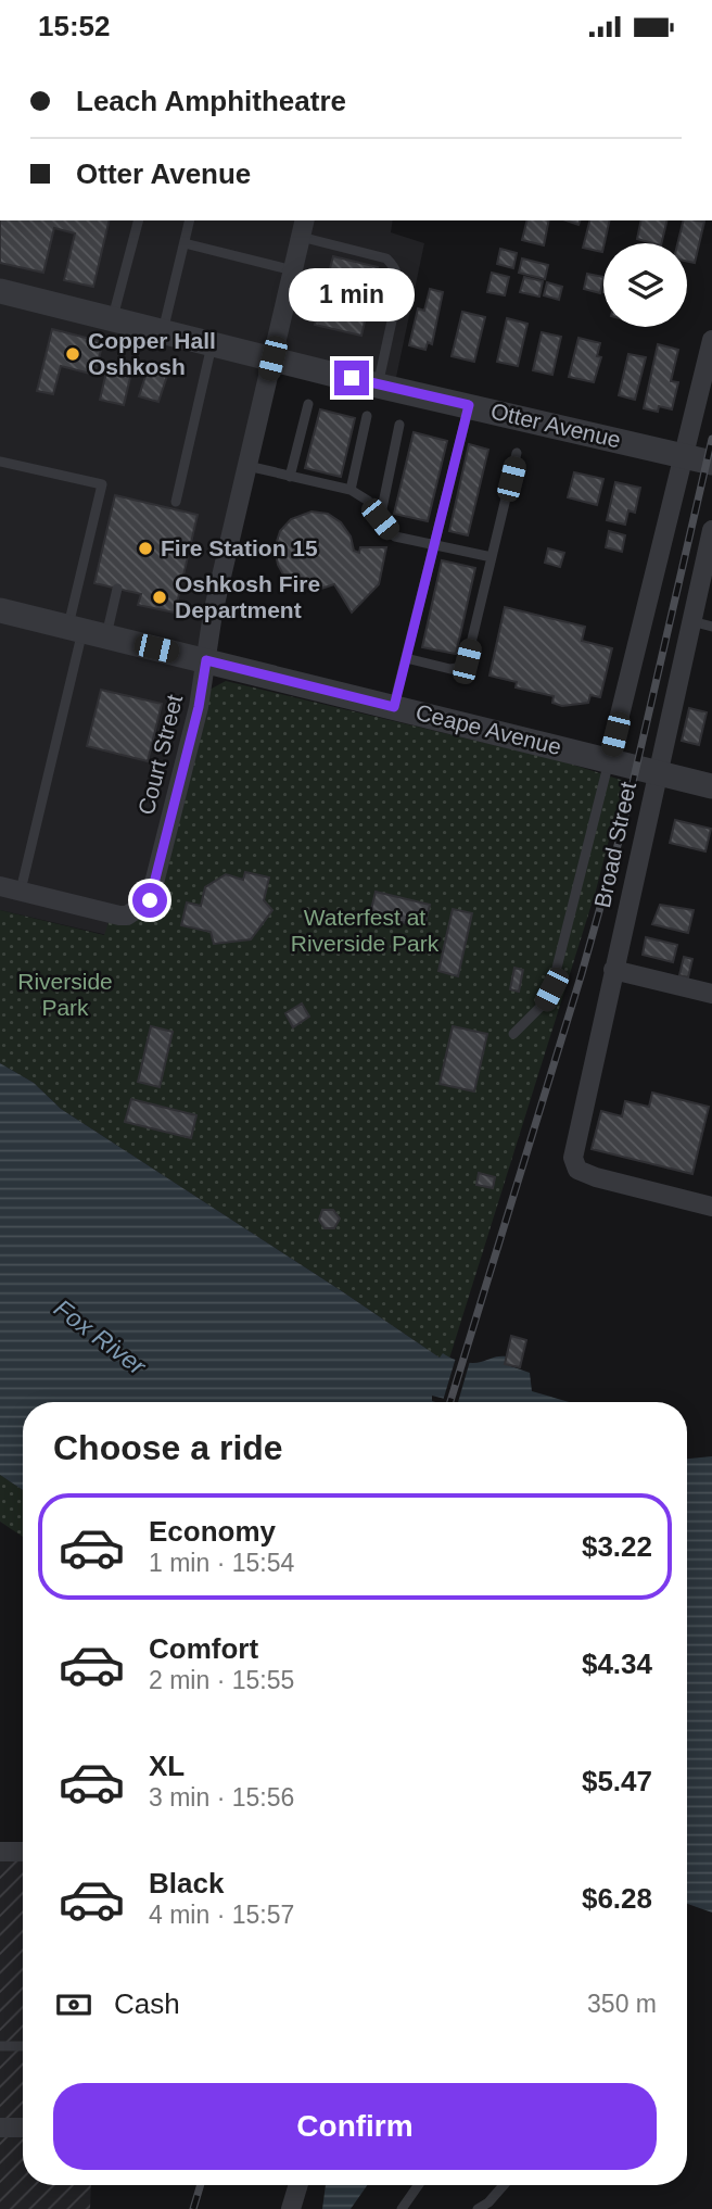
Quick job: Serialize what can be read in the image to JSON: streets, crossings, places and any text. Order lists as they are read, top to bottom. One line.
{"streets":{"street":["Otter Avenue","Ceape Avenue","Court Street","Broad Street"]},"crossings":[["Otter Avenue","Court Street"],["Otter Avenue","Broad Street"],["Ceape Avenue","Court Street"],["Ceape Avenue","Broad Street"]],"water":["Fox River"],"parks":["Waterfest at Riverside Park","Riverside Park"],"places":["Copper Hall Oshkosh","Fire Station 15","Oshkosh Fire Department"],"page":{"status":"15:52","banner":["Leach Amphitheatre","Otter Avenue"],"bubble":"1 min","heading":"Choose a ride","list":[{"name":"Economy","note":"1 min · 15:54","value":"$3.22"},{"name":"Comfort","note":"2 min · 15:55","value":"$4.34"},{"name":"XL","note":"3 min · 15:56","value":"$5.47"},{"name":"Black","note":"4 min · 15:57","value":"$6.28"}],"pay":["Cash","350 m"],"buttons":"Confirm"}}
